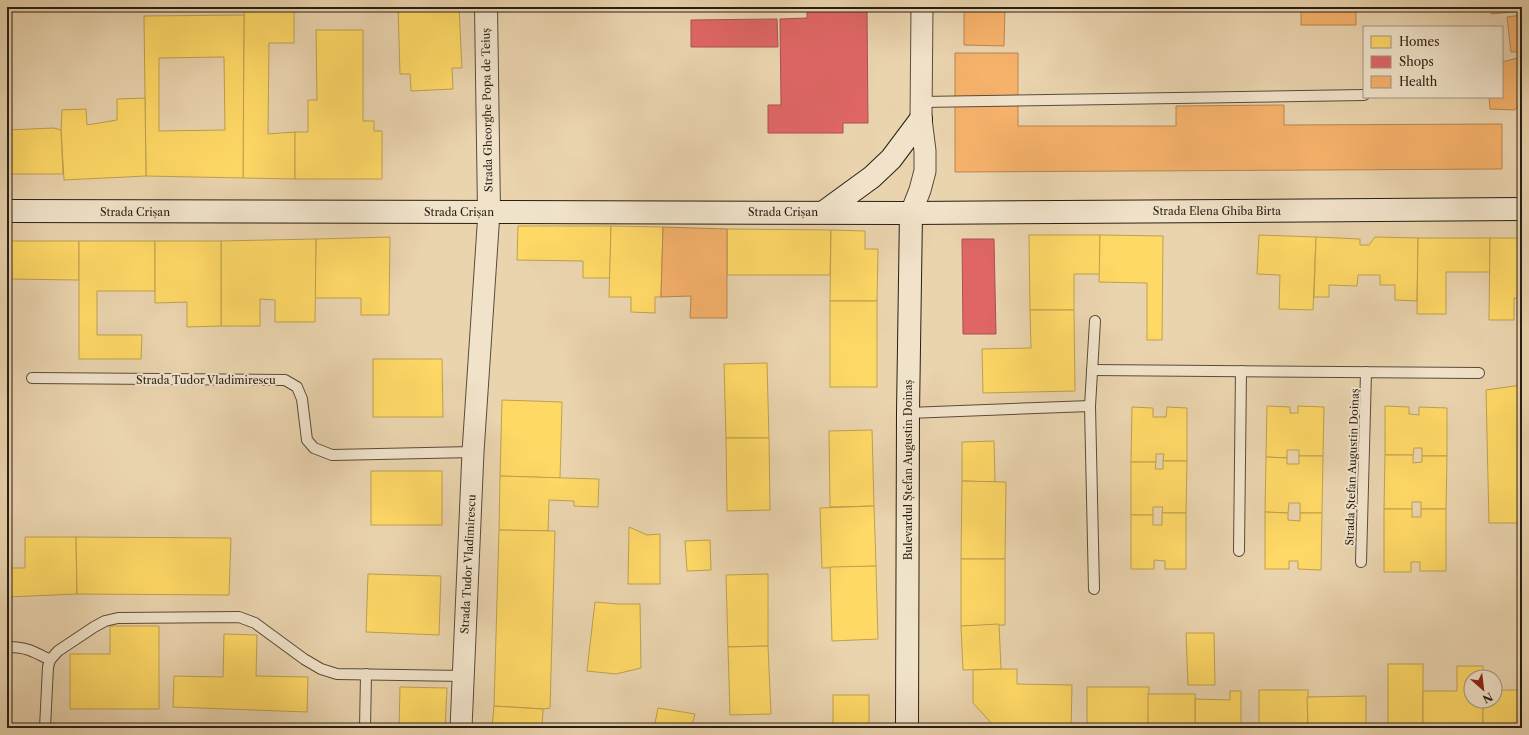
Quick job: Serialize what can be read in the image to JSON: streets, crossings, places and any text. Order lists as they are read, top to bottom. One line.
{"streets":{"main road":["Strada Gheorghe Popa de Teiuș","Strada Elena Ghiba Birta","Strada Crișan","Bulevardul Ștefan Augustin Doinaș"],"street":["Strada Tudor Vladimirescu"],"lane":["Strada Ștefan Augustin Doinaș"]},"crossings":[["Strada Gheorghe Popa de Teiuș","Strada Crișan"],["Strada Gheorghe Popa de Teiuș","Strada Tudor Vladimirescu"],["Strada Elena Ghiba Birta","Strada Crișan"],["Strada Elena Ghiba Birta","Bulevardul Ștefan Augustin Doinaș"],["Strada Crișan","Strada Tudor Vladimirescu"],["Strada Crișan","Bulevardul Ștefan Augustin Doinaș"]],"legend":["Homes","Shops","Health"],"north":"bottom right"}
